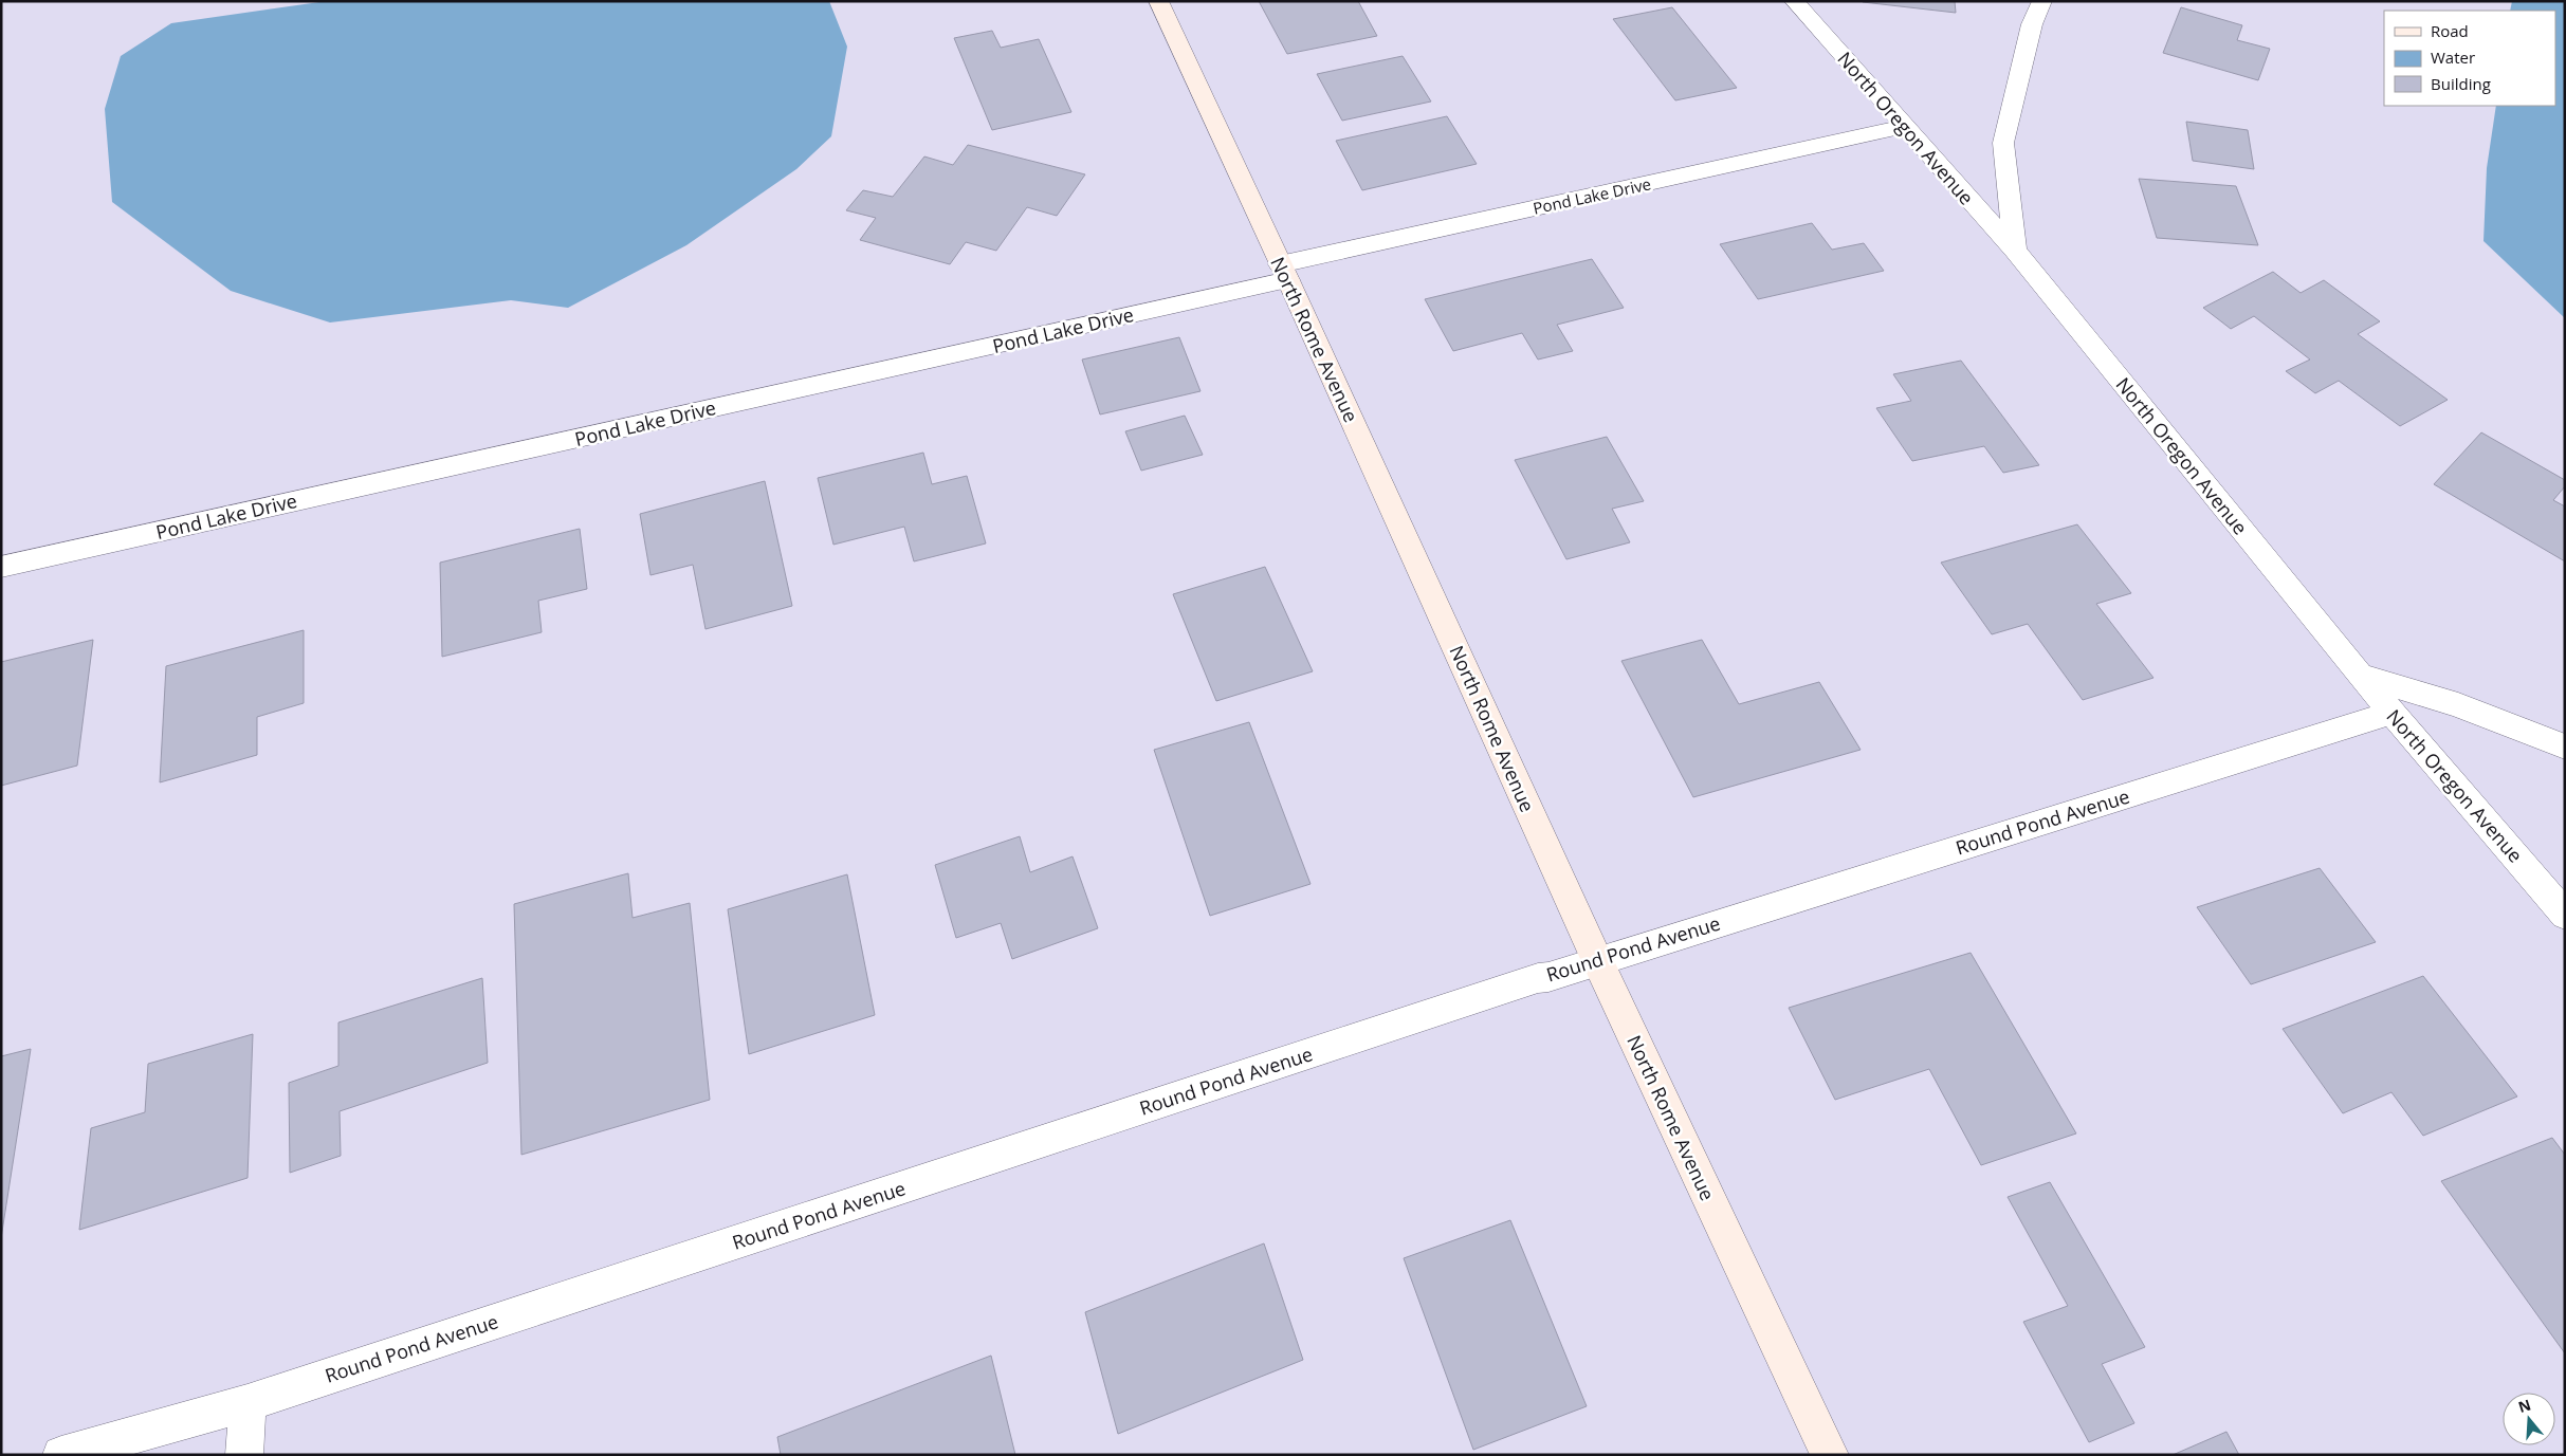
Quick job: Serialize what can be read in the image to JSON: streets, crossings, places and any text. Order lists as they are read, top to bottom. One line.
{"streets":{"street":["North Oregon Avenue","Pond Lake Drive","North Rome Avenue","Round Pond Avenue"]},"crossings":[["North Oregon Avenue","Pond Lake Drive"],["North Oregon Avenue","Round Pond Avenue"],["Pond Lake Drive","North Rome Avenue"],["North Rome Avenue","Round Pond Avenue"]],"legend":["Road","Water","Building"],"north":"top"}
